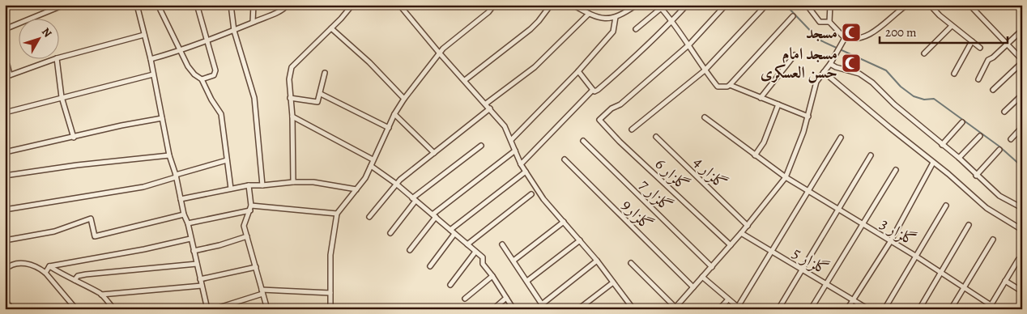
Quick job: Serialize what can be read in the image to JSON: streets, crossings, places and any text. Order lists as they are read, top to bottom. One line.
{"streets":{"street":["گلزار 4","گلزار 6","گلزار 7","گلزار9","گلزار 3","گلزار 5"]},"places":{"mosque":["مسجد","مسجد امام حسن العسکری"]},"scale_bar":"200 m","north":"top right"}
